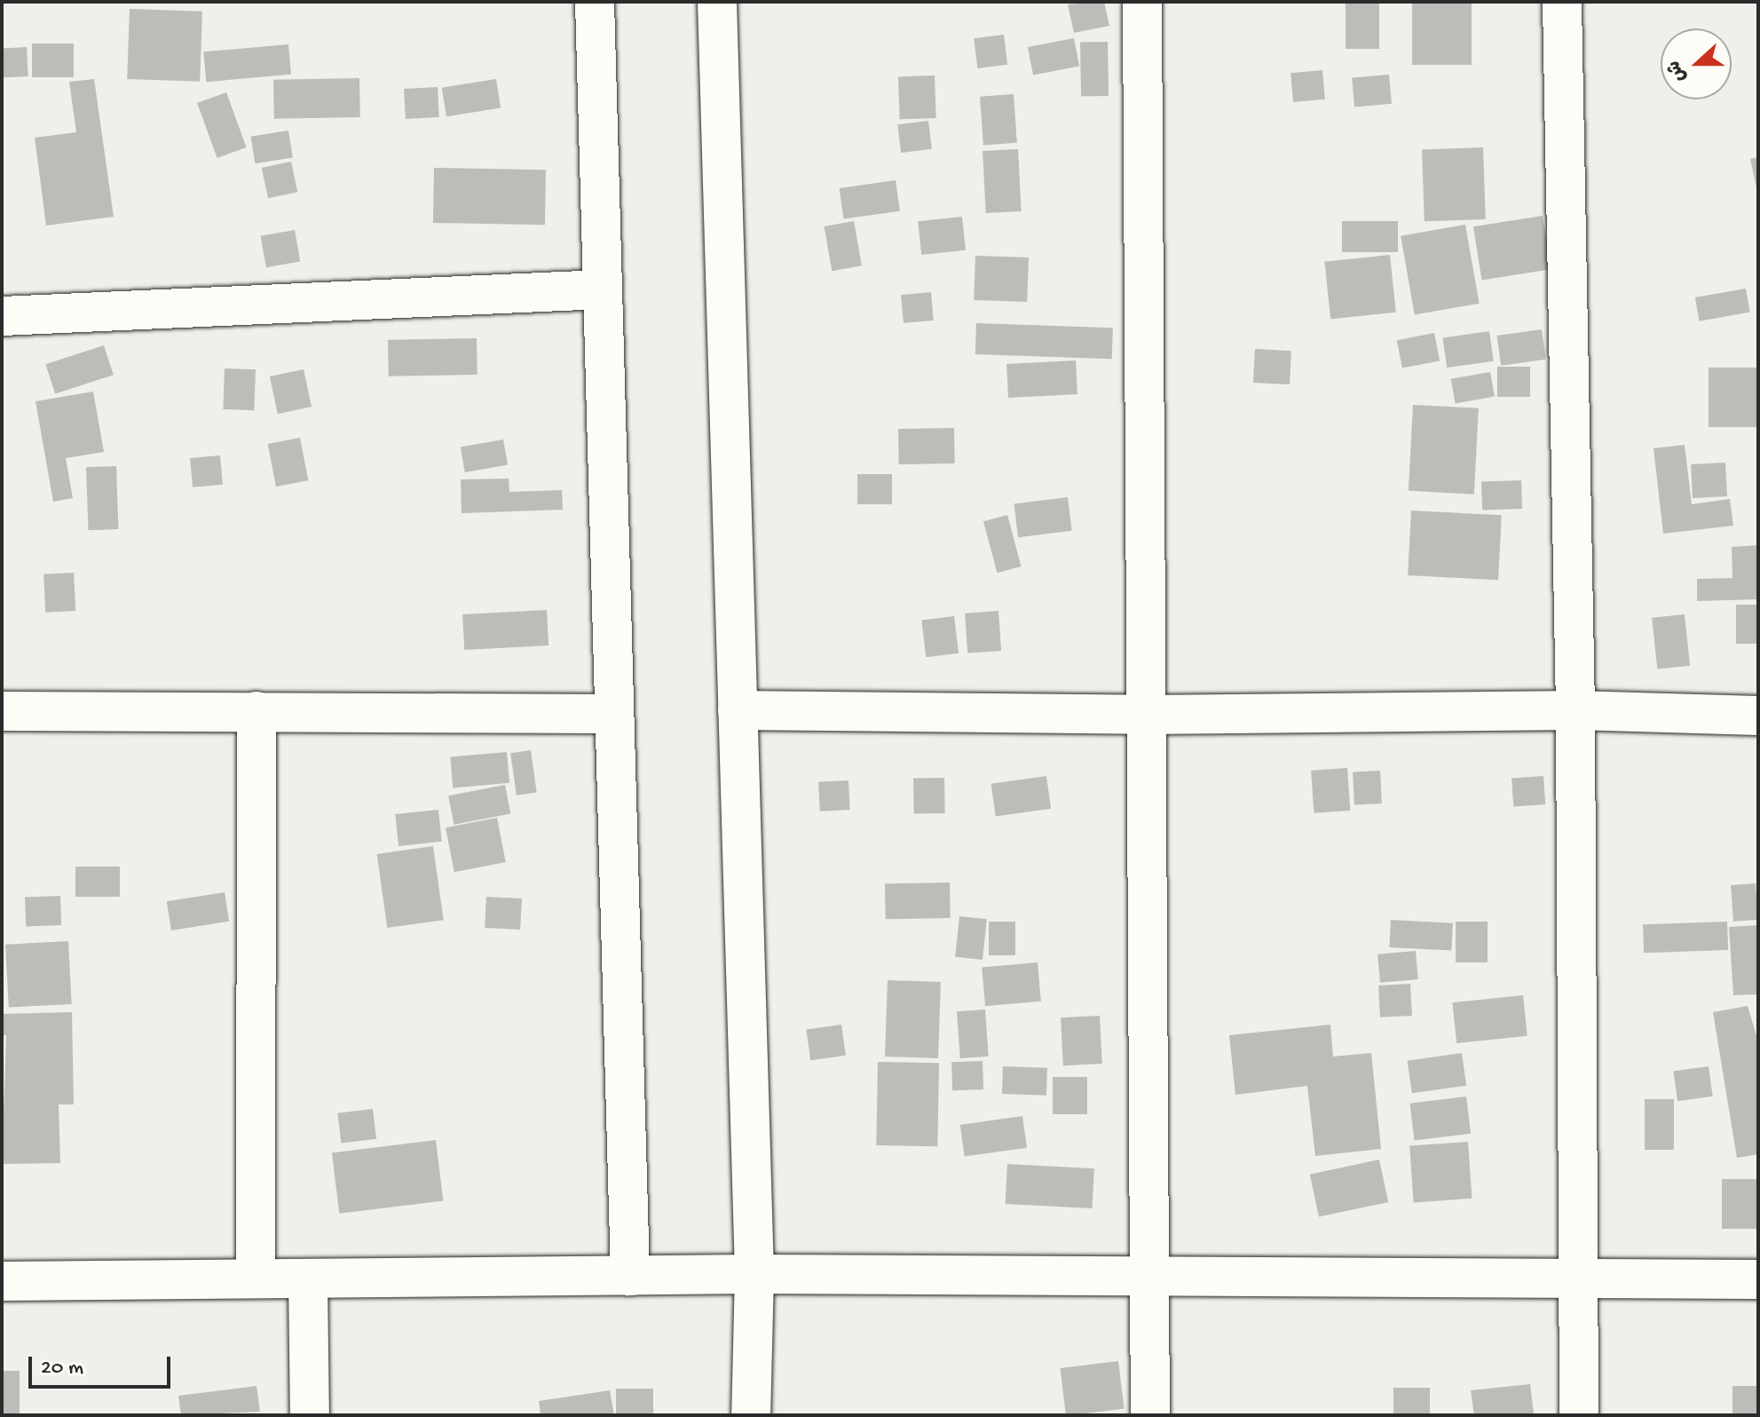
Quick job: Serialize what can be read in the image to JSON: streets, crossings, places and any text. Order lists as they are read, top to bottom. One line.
{"scale_bar":"20 m","north":"left"}
